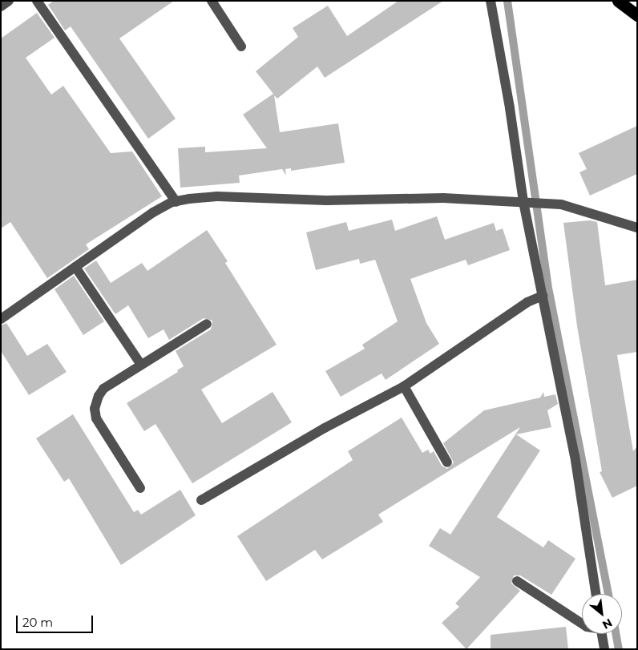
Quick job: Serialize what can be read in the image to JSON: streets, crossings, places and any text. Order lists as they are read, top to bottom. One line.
{"scale_bar":"20 m","north":"bottom right"}
